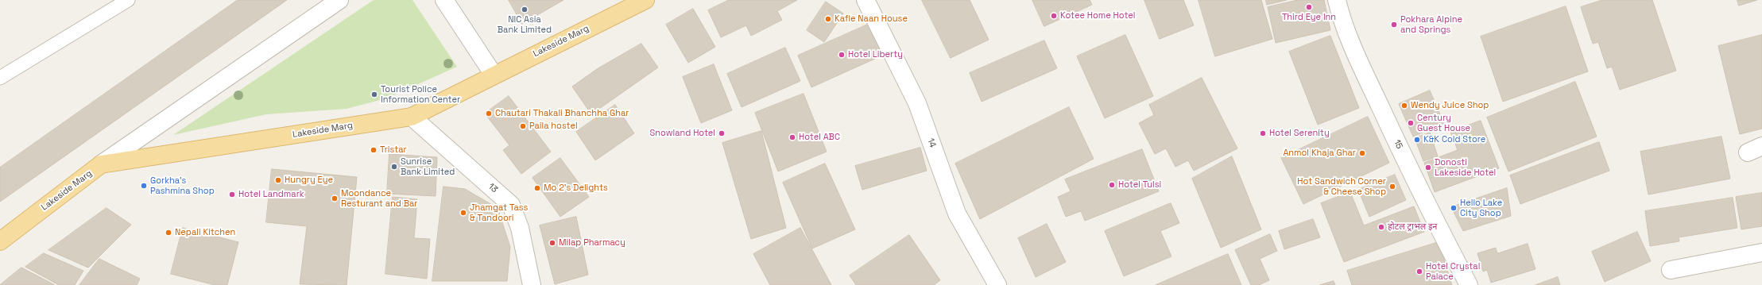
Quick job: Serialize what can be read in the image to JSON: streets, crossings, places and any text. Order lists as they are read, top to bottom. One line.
{"streets":{"main road":["Lakeside Marg"],"street":["14","15","13"]},"crossings":[["Lakeside Marg","13"]],"places":["Third Eye Inn","NIC Asia Bank Limited","Kotee Home Hotel","Kafle Naan House","Pokhara Alpine and Springs","Hotel Liberty","Tourist Police Information Center","Wendy Juice Shop","Chautari Thakali Bhanchha Ghar","Century Guest House","Paila hostel","Snowland Hotel","Hotel Serenity","Hotel ABC","K&K Cold Store","Tristar","Anmol Khaja Ghar","Sunrise Bank Limited","Donosti Lakeside Hotel","Hungry Eye","Hotel Tulsi","Gorkha's Pashmina Shop","Hot Sandwich Corner & Cheese Shop","Mo 2's Delights","Hotel Landmark","Moondance Resturant and Bar","Hello Lake City Shop","Jhamgat Tass & Tandoori","होटल ट्राभल इन","Nepali Kitchen","Milap Pharmacy","Hotel Crystal Palace"]}
